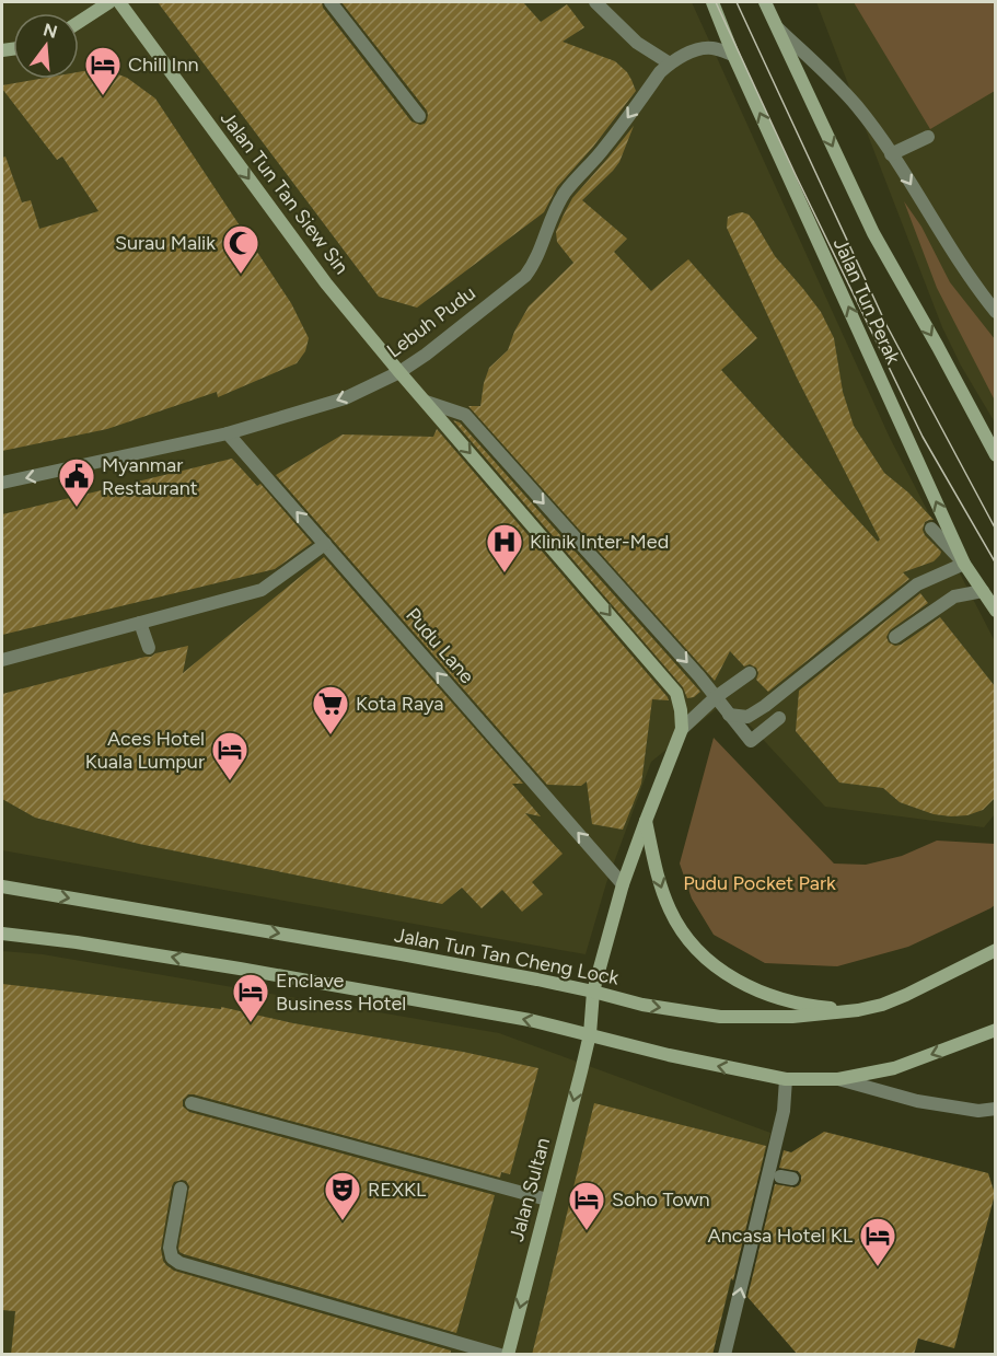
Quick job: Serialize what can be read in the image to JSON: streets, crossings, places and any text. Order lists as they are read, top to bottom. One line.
{"streets":{"main road":["Jalan Tun Tan Siew Sin","Jalan Tun Perak","Jalan Tun Tan Cheng Lock","Jalan Sultan"],"street":["Lebuh Pudu","Pudu Lane"]},"crossings":[["Jalan Tun Tan Siew Sin","Lebuh Pudu"],["Jalan Tun Tan Siew Sin","Pudu Lane"],["Jalan Tun Tan Siew Sin","Jalan Tun Tan Cheng Lock"],["Jalan Tun Tan Siew Sin","Jalan Sultan"],["Jalan Tun Perak","Lebuh Pudu"],["Lebuh Pudu","Pudu Lane"],["Jalan Tun Tan Cheng Lock","Jalan Sultan"]],"one_way":["Jalan Tun Tan Siew Sin","Lebuh Pudu","Pudu Lane","Jalan Sultan"],"parks":["Pudu Pocket Park"],"places":{"hotel":["Chill Inn","Aces Hotel Kuala Lumpur","Enclave Business Hotel","Soho Town","Ancasa Hotel KL"],"mosque":["Surau Malik"],"public building":["Myanmar Restaurant"],"hospital":["Klinik Inter-Med"],"supermarket":["Kota Raya"],"theatre":["REXKL"]},"north":"top"}
